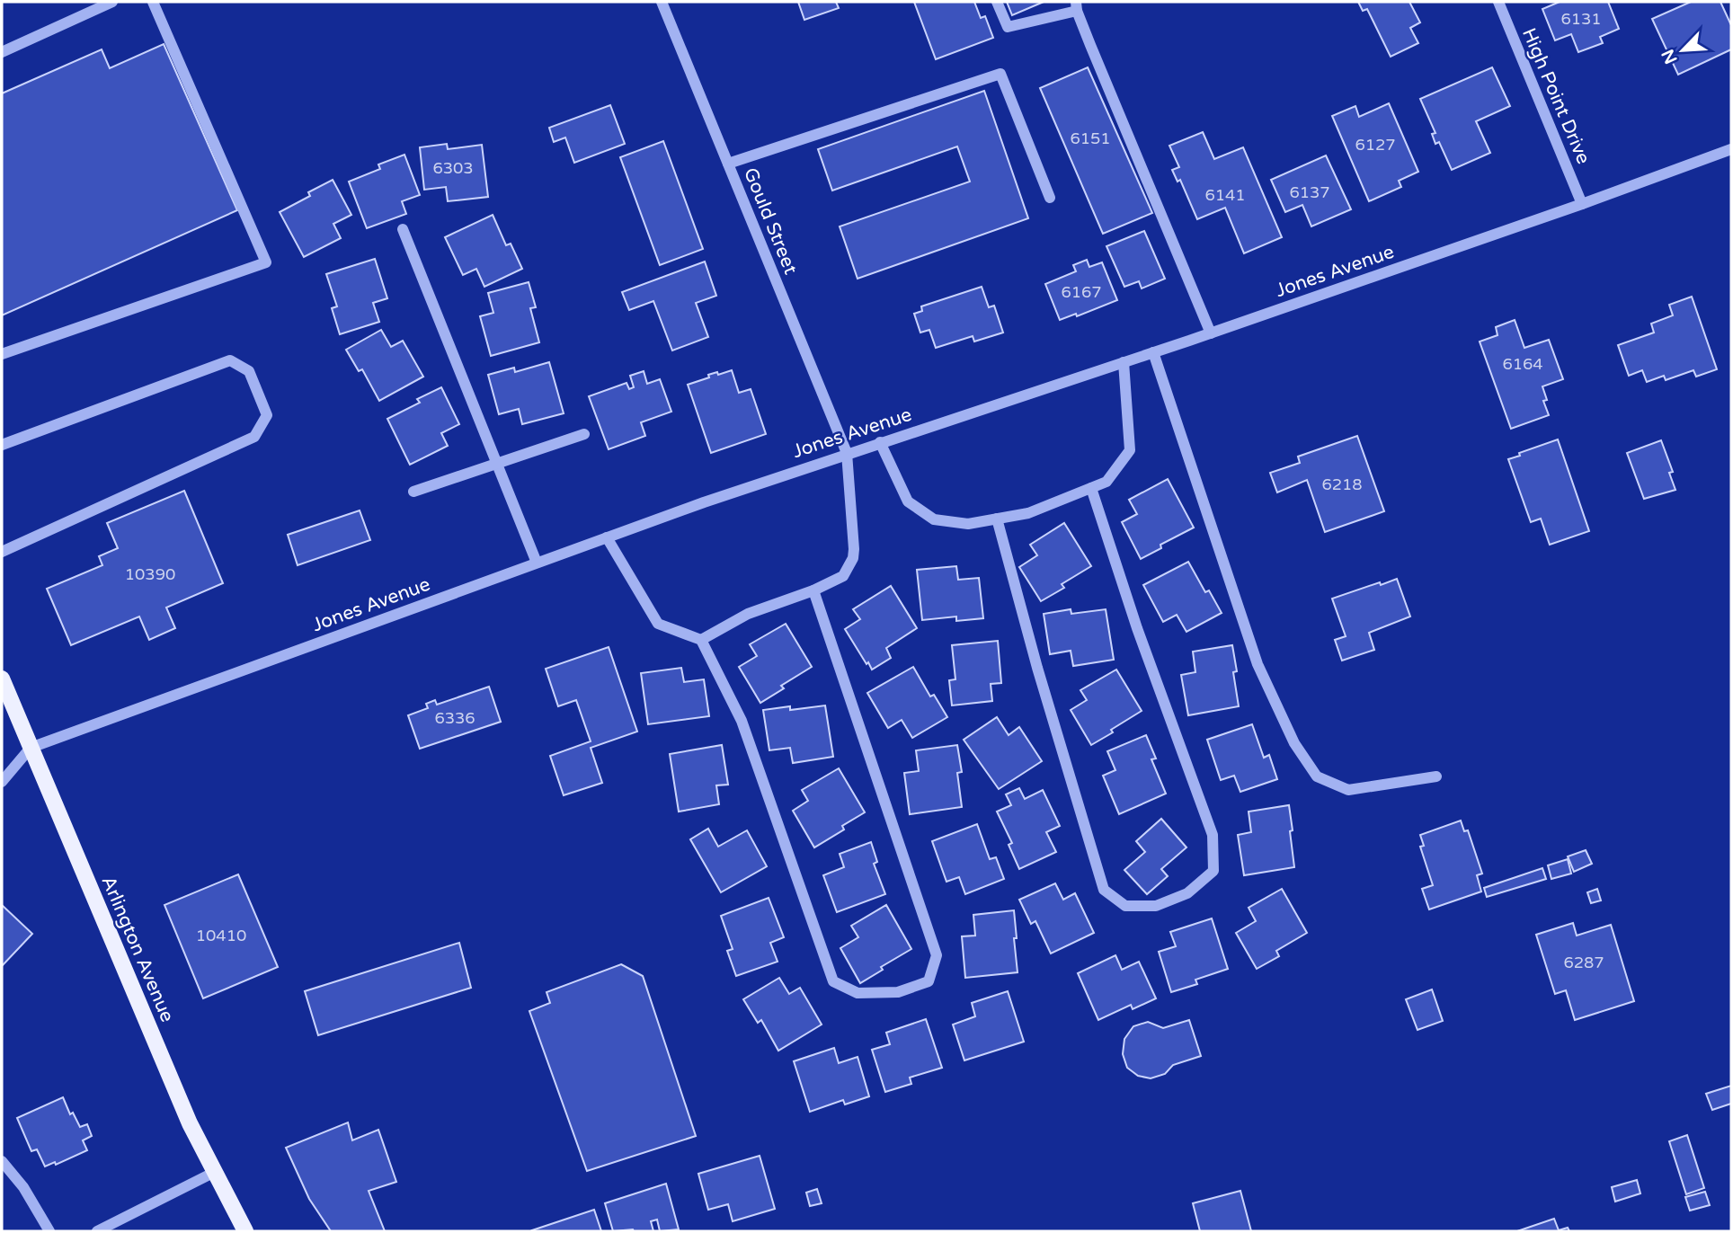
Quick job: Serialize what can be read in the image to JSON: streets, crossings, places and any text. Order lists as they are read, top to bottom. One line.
{"streets":{"main road":["Arlington Avenue"],"street":["High Point Drive","Gould Street","Jones Avenue"]},"crossings":[["High Point Drive","Jones Avenue"],["Gould Street","Jones Avenue"],["Jones Avenue","Arlington Avenue"]],"house_numbers":["6131","6151","6127","6303","6137","6141","6167","6164","6218","10390","6336","10410","6287"],"north":"bottom left"}
